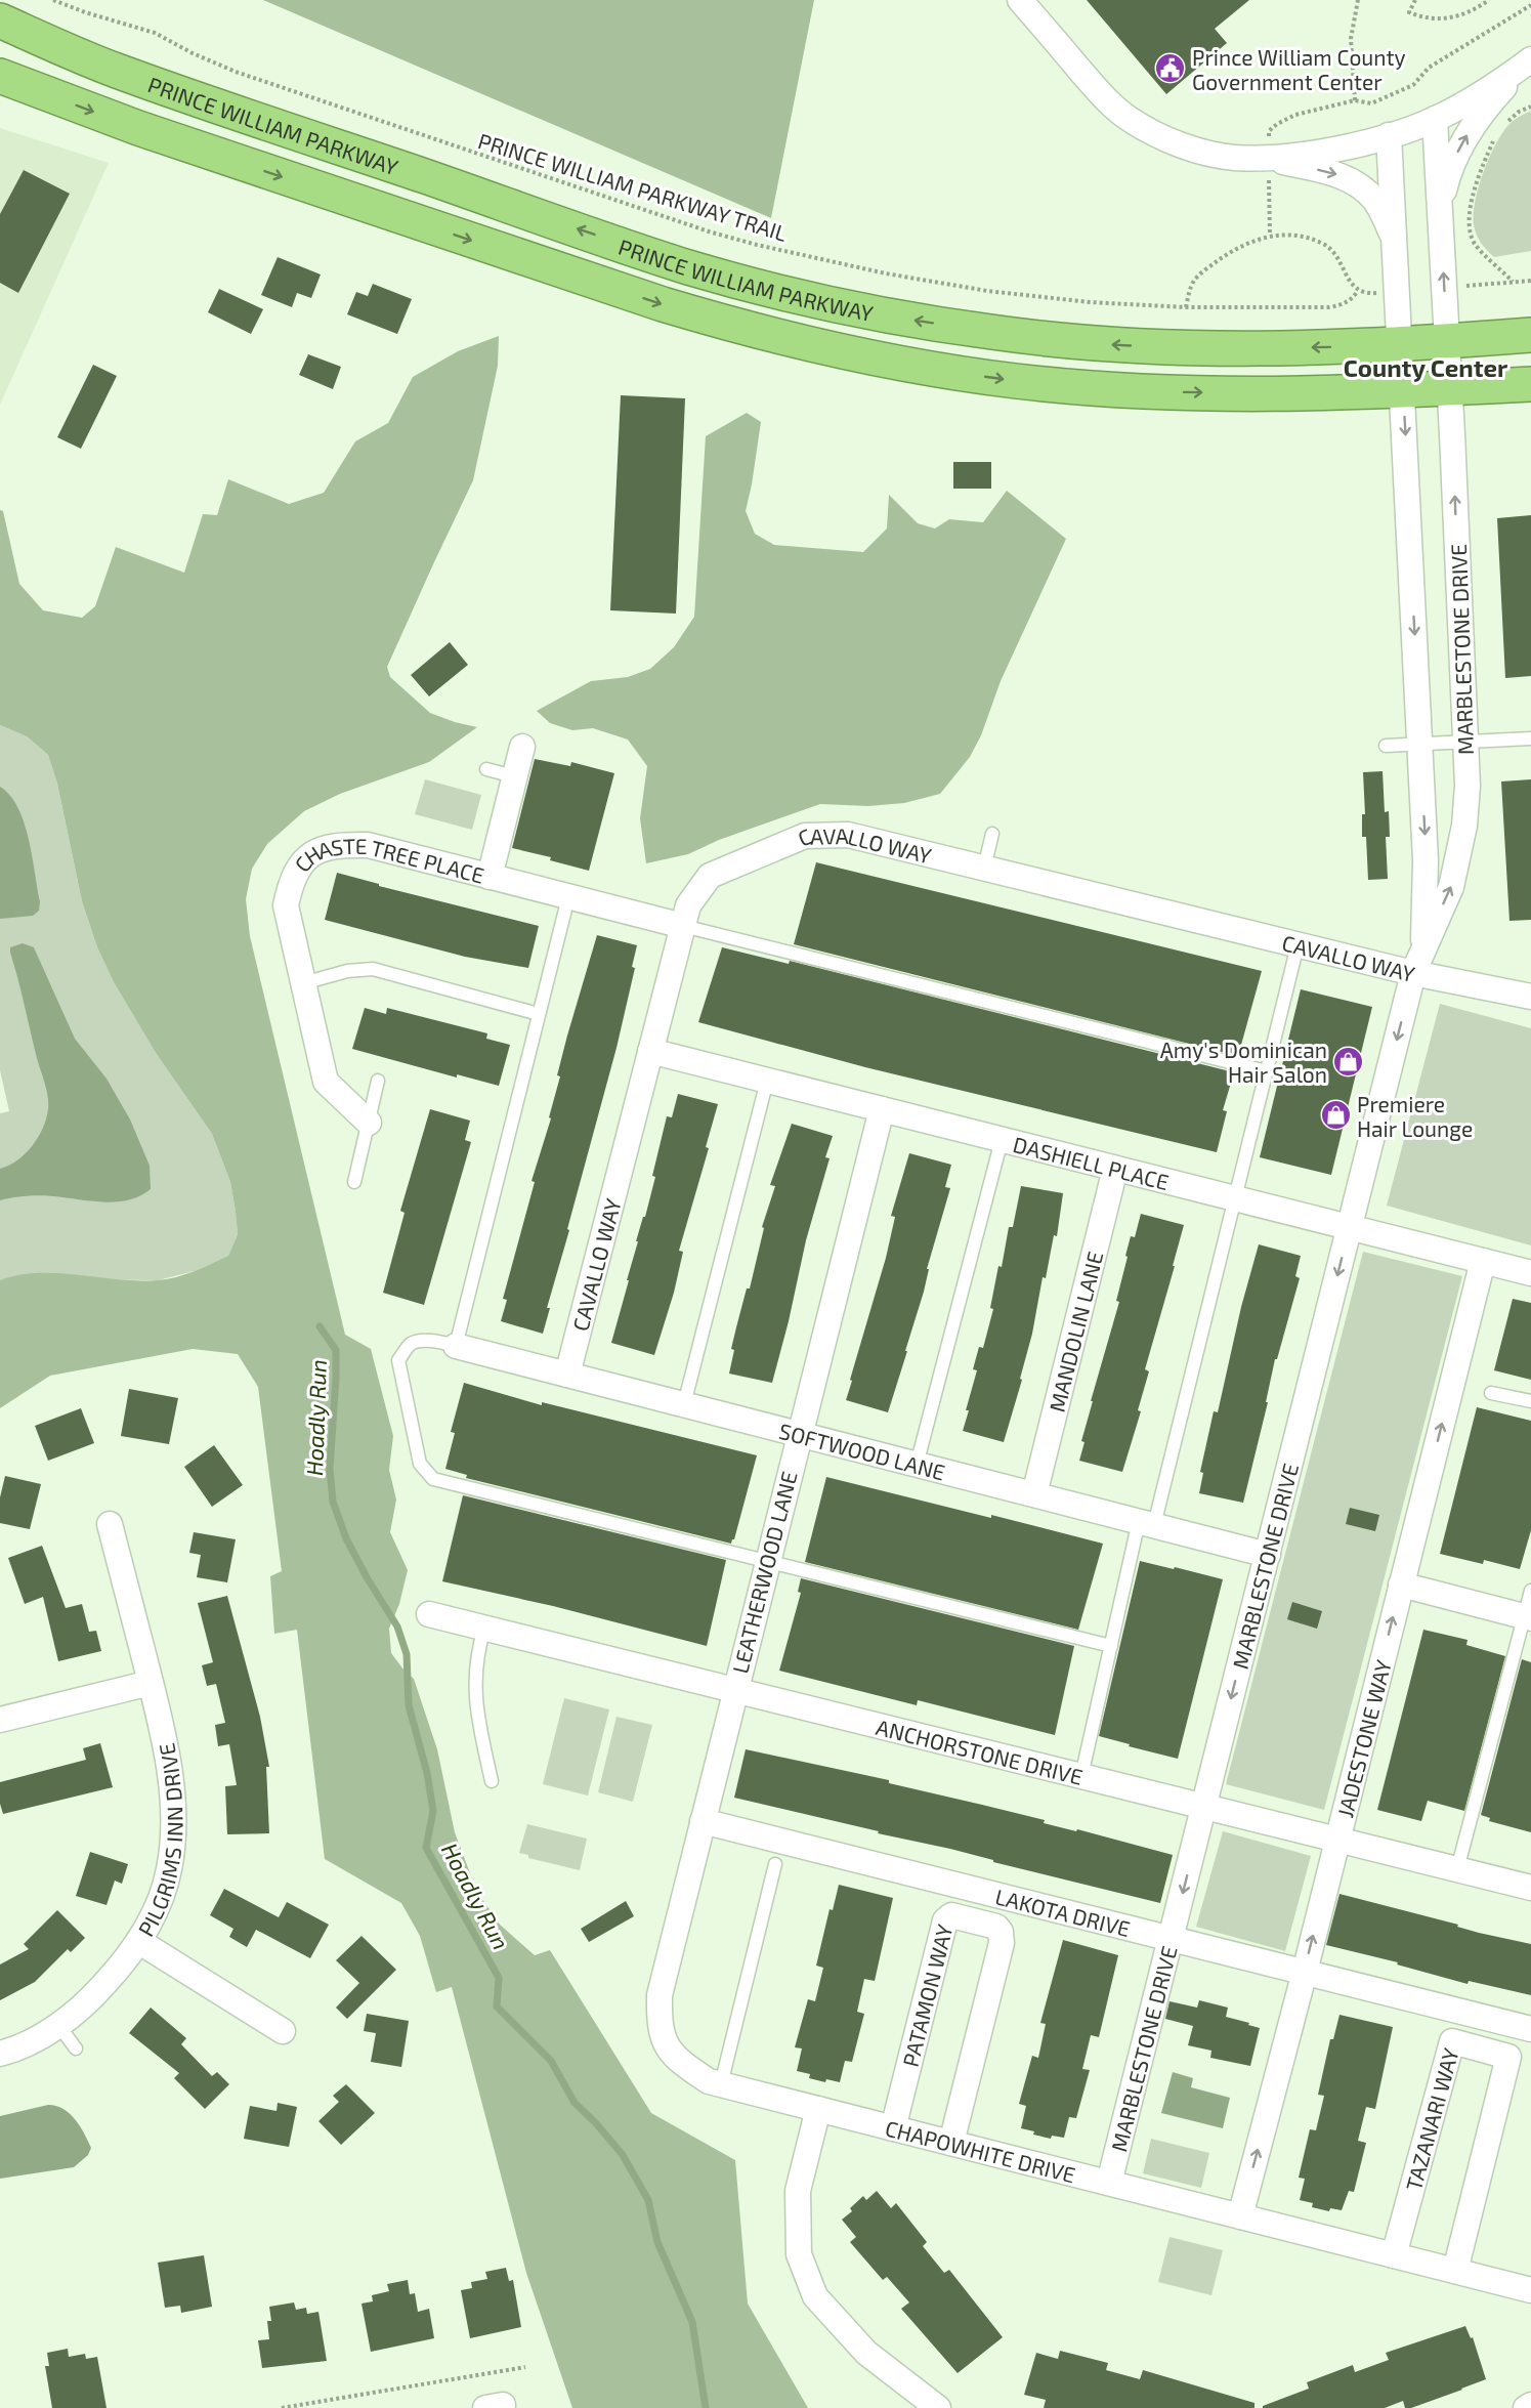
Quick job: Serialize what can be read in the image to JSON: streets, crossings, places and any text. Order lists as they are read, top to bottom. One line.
{"streets":{"highway":["PRINCE WILLIAM PARKWAY"],"street":["MARBLESTONE DRIVE","CAVALLO WAY","CHASTE TREE PLACE","DASHIELL PLACE","MANDOLIN LANE","SOFTWOOD LANE","LEATHERWOOD LANE","JADESTONE WAY","ANCHORSTONE DRIVE","PILGRIMS INN DRIVE","LAKOTA DRIVE","PATAMON WAY","TAZANARI WAY","CHAPOWHITE DRIVE"],"path":["PRINCE WILLIAM PARKWAY TRAIL"]},"crossings":[["PRINCE WILLIAM PARKWAY","MARBLESTONE DRIVE"],["MARBLESTONE DRIVE","CAVALLO WAY"],["MARBLESTONE DRIVE","DASHIELL PLACE"],["MARBLESTONE DRIVE","SOFTWOOD LANE"],["MARBLESTONE DRIVE","ANCHORSTONE DRIVE"],["MARBLESTONE DRIVE","LAKOTA DRIVE"],["MARBLESTONE DRIVE","CHAPOWHITE DRIVE"],["CAVALLO WAY","CHASTE TREE PLACE"],["CAVALLO WAY","DASHIELL PLACE"],["CAVALLO WAY","SOFTWOOD LANE"],["DASHIELL PLACE","MANDOLIN LANE"],["DASHIELL PLACE","LEATHERWOOD LANE"],["DASHIELL PLACE","JADESTONE WAY"],["MANDOLIN LANE","SOFTWOOD LANE"],["SOFTWOOD LANE","LEATHERWOOD LANE"],["LEATHERWOOD LANE","ANCHORSTONE DRIVE"],["LEATHERWOOD LANE","LAKOTA DRIVE"],["LEATHERWOOD LANE","CHAPOWHITE DRIVE"],["JADESTONE WAY","ANCHORSTONE DRIVE"],["JADESTONE WAY","LAKOTA DRIVE"],["JADESTONE WAY","CHAPOWHITE DRIVE"],["LAKOTA DRIVE","CHAPOWHITE DRIVE"],["PATAMON WAY","CHAPOWHITE DRIVE"],["TAZANARI WAY","CHAPOWHITE DRIVE"]],"one_way":["JADESTONE WAY"],"districts":["County Center"],"water":["Hoadly Run"],"places":{"public building":["Prince William County Government Center"],"shop":["Amy's Dominican Hair Salon","Premiere Hair Lounge"]}}
